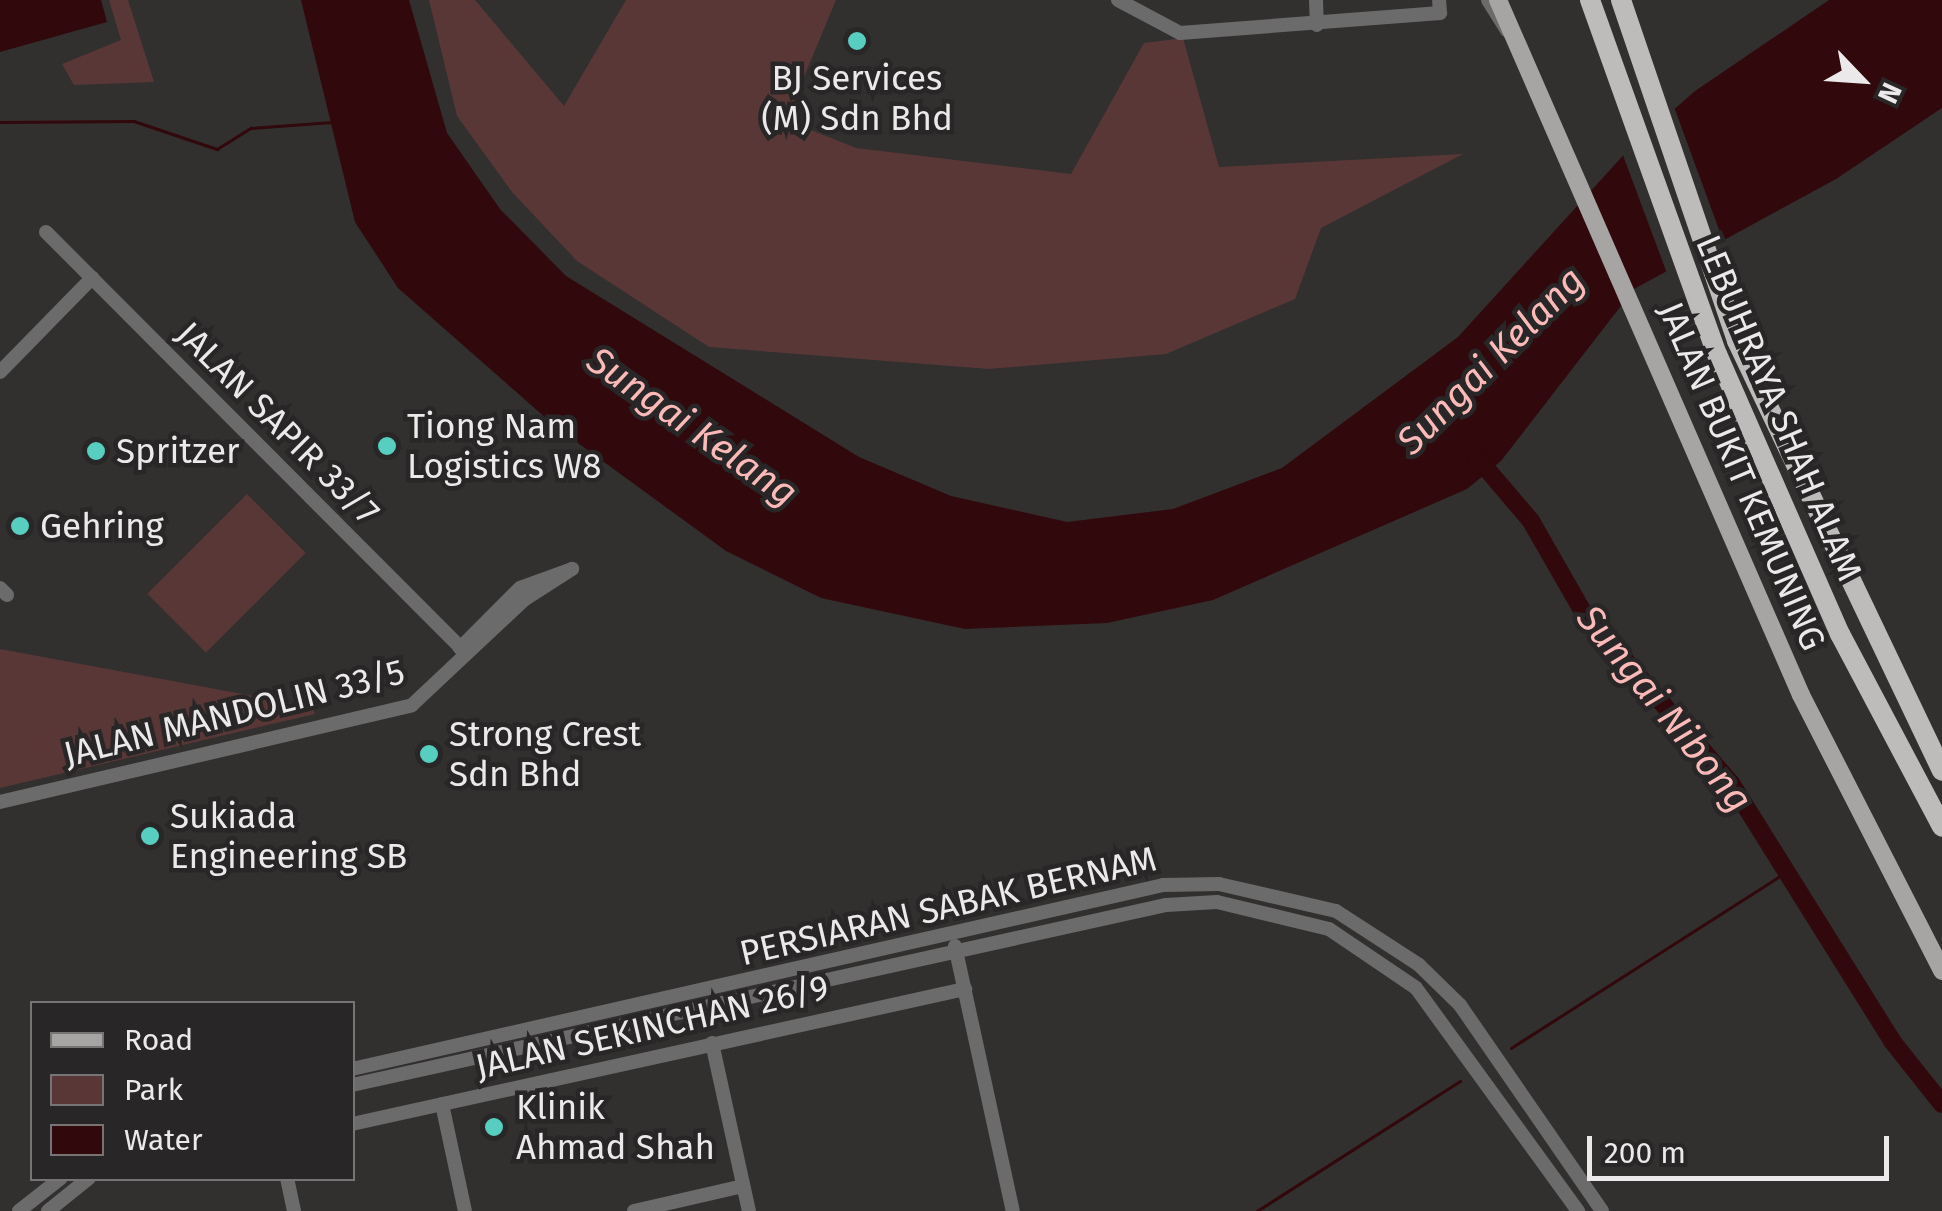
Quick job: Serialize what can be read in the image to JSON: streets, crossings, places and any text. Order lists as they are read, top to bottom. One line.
{"streets":{"highway":["LEBUHRAYA SHAH ALAM"],"main road":["JALAN BUKIT KEMUNING"],"street":["JALAN SAPIR 33/7","JALAN MANDOLIN 33/5","PERSIARAN SABAK BERNAM","JALAN SEKINCHAN 26/9"]},"crossings":[["JALAN SAPIR 33/7","JALAN MANDOLIN 33/5"]],"water":["Sungai Kelang","Sungai Nibong"],"places":["BJ Services (M) Sdn Bhd","Tiong Nam Logistics W8","Spritzer","Gehring","Strong Crest Sdn Bhd","Sukiada Engineering SB","Klinik Ahmad Shah"],"legend":["Road","Park","Water"],"scale_bar":"200 m","north":"bottom right"}
